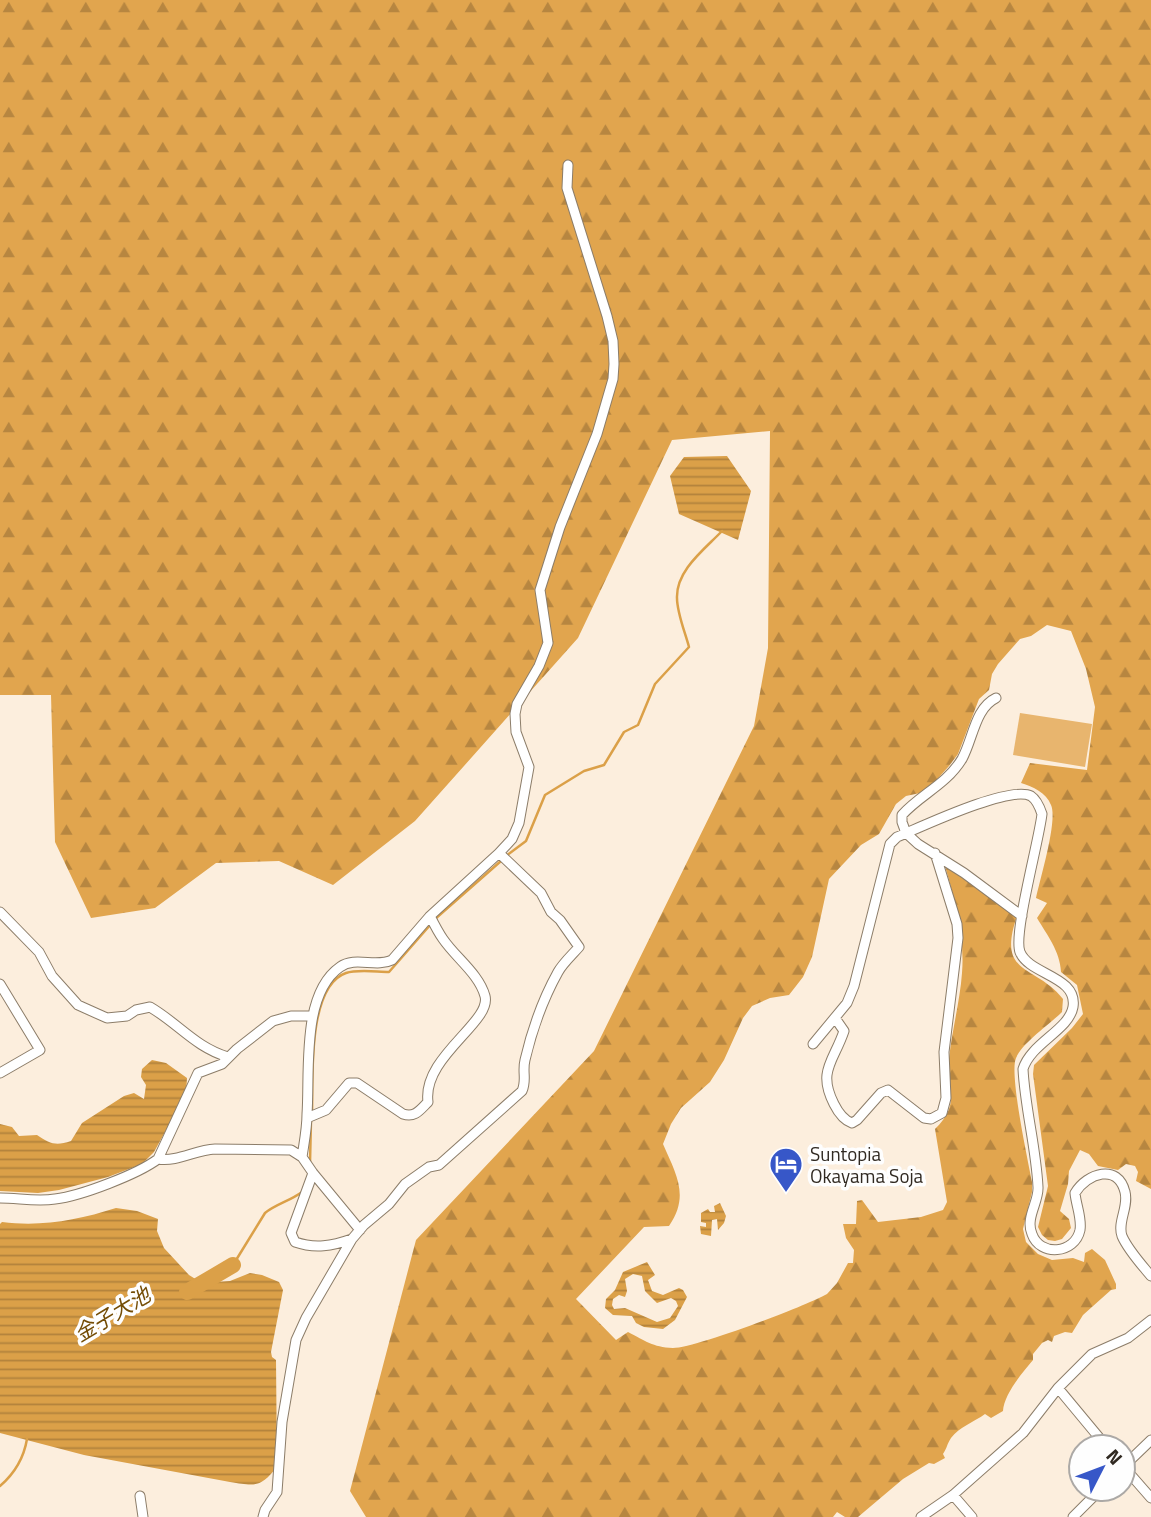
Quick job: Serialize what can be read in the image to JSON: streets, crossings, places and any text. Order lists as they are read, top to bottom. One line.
{"water":["金子大池"],"places":{"hotel":["Suntopia Okayama Soja"]},"north":"top right"}
